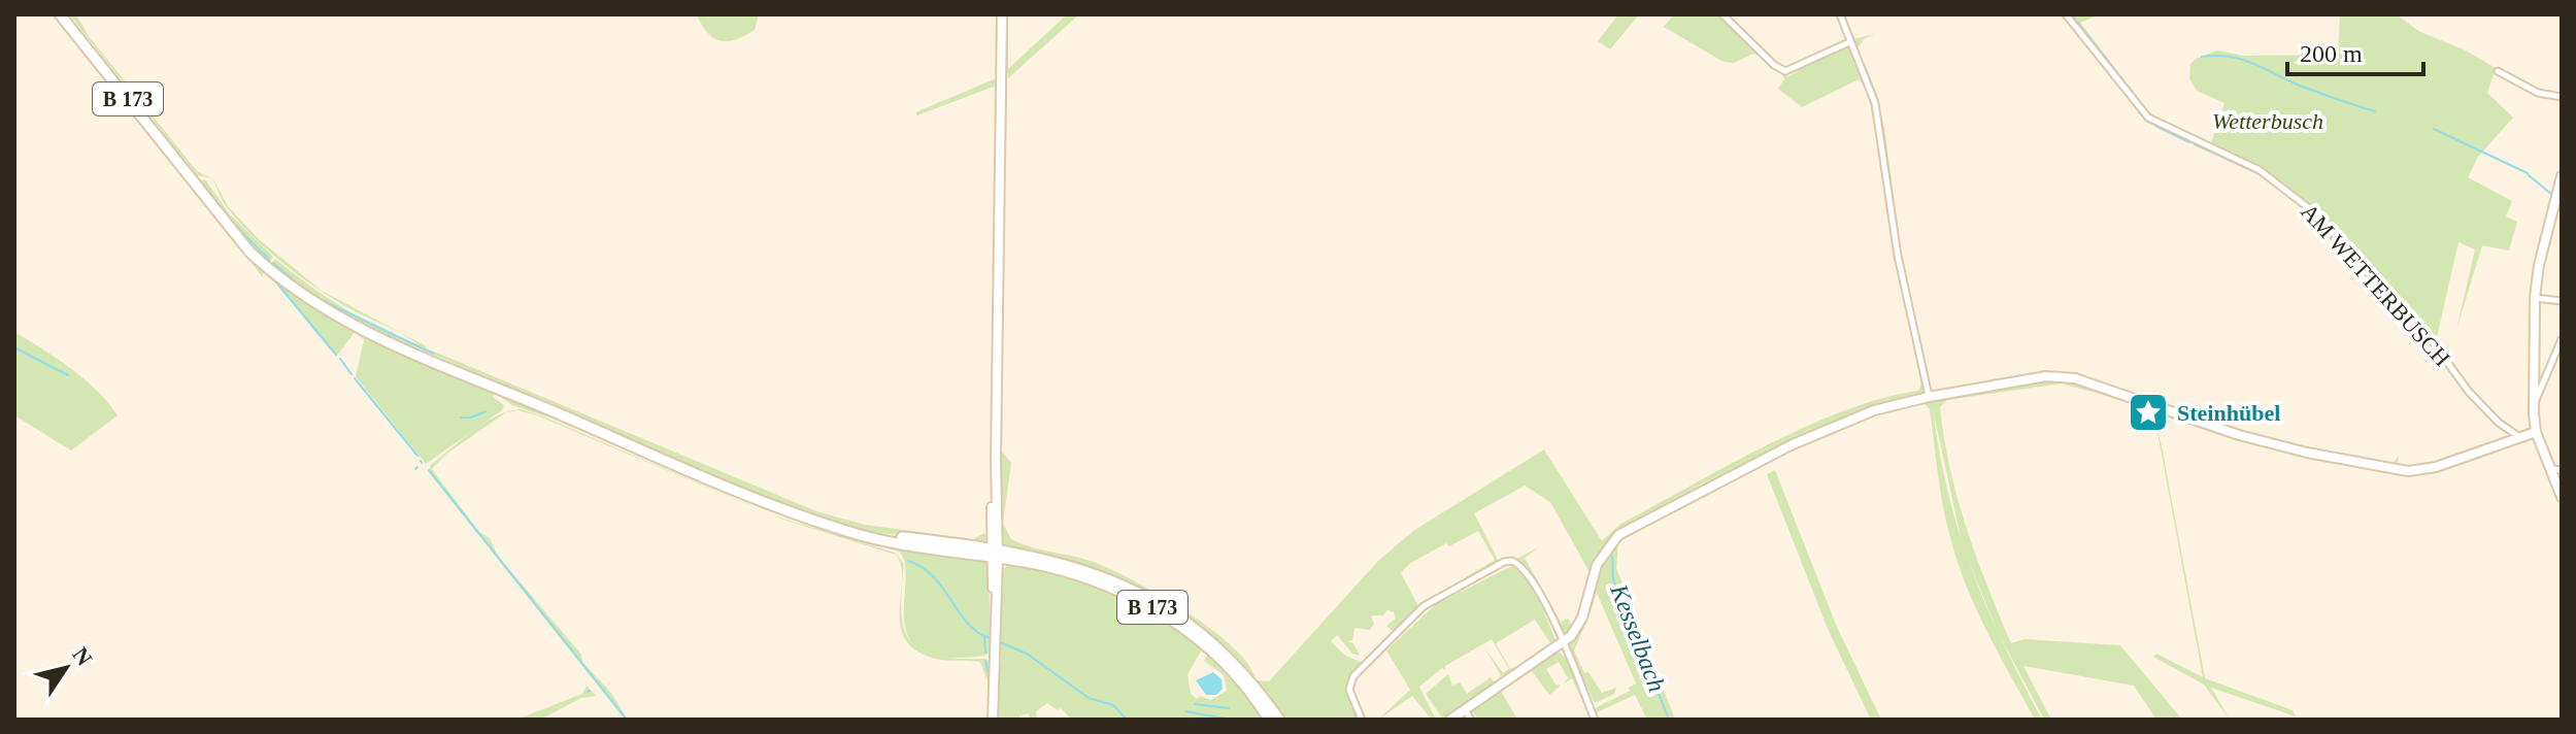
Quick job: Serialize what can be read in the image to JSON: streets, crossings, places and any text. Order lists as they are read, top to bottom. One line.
{"streets":{"main road":["B 173"],"street":["AM WETTERBUSCH"]},"water":["Kesselbach"],"parks":["Wetterbusch"],"places":{"place":["Steinhübel"]},"scale_bar":"200 m","north":"top right"}
